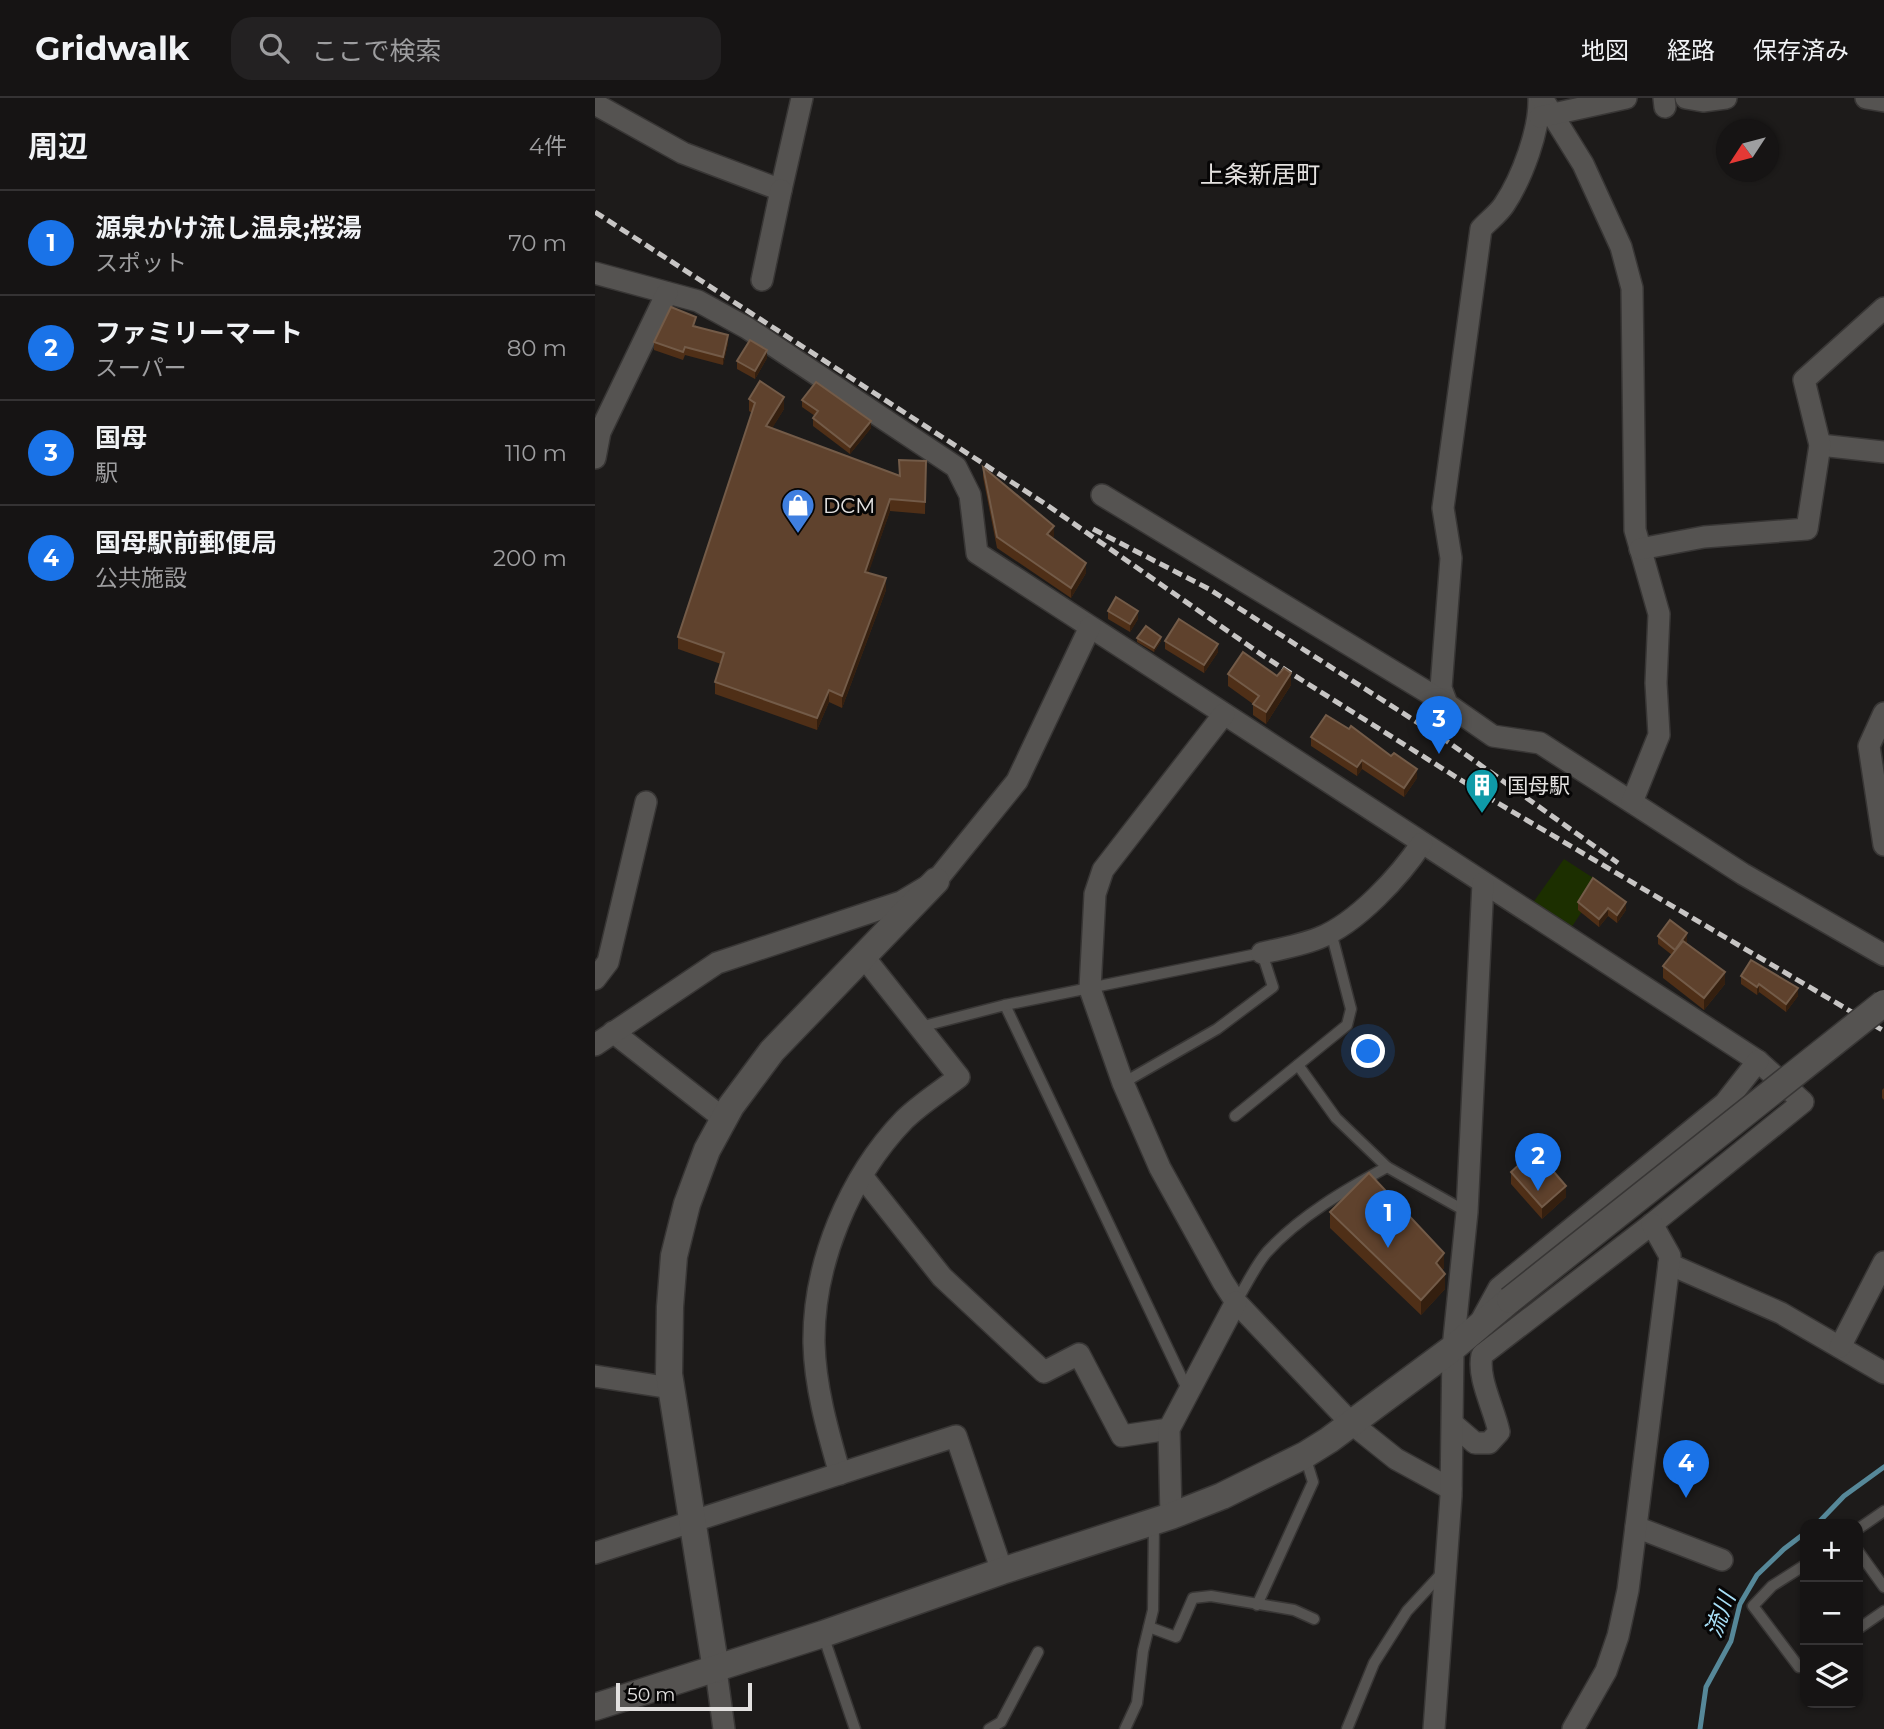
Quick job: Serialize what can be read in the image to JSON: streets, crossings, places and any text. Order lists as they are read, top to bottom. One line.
{"districts":["上条新居町"],"water":["流川"],"places":{"shop":["DCM"],"building":["国母駅"]},"scale_bar":"50 m","north":"bottom left","page":{"header":"Gridwalk","search":"ここで検索","nav":["地図","経路","保存済み"],"heading":["周辺","4件"],"list":[{"mark":"1","name":"源泉かけ流し温泉;桜湯","note":"スポット","value":"70 m"},{"mark":"2","name":"ファミリーマート","note":"スーパー","value":"80 m"},{"mark":"3","name":"国母","note":"駅","value":"110 m"},{"mark":"4","name":"国母駅前郵便局","note":"公共施設","value":"200 m"}],"pins":["3","2","1","4"],"map_buttons":["+","−"],"scale":"50 m"}}
